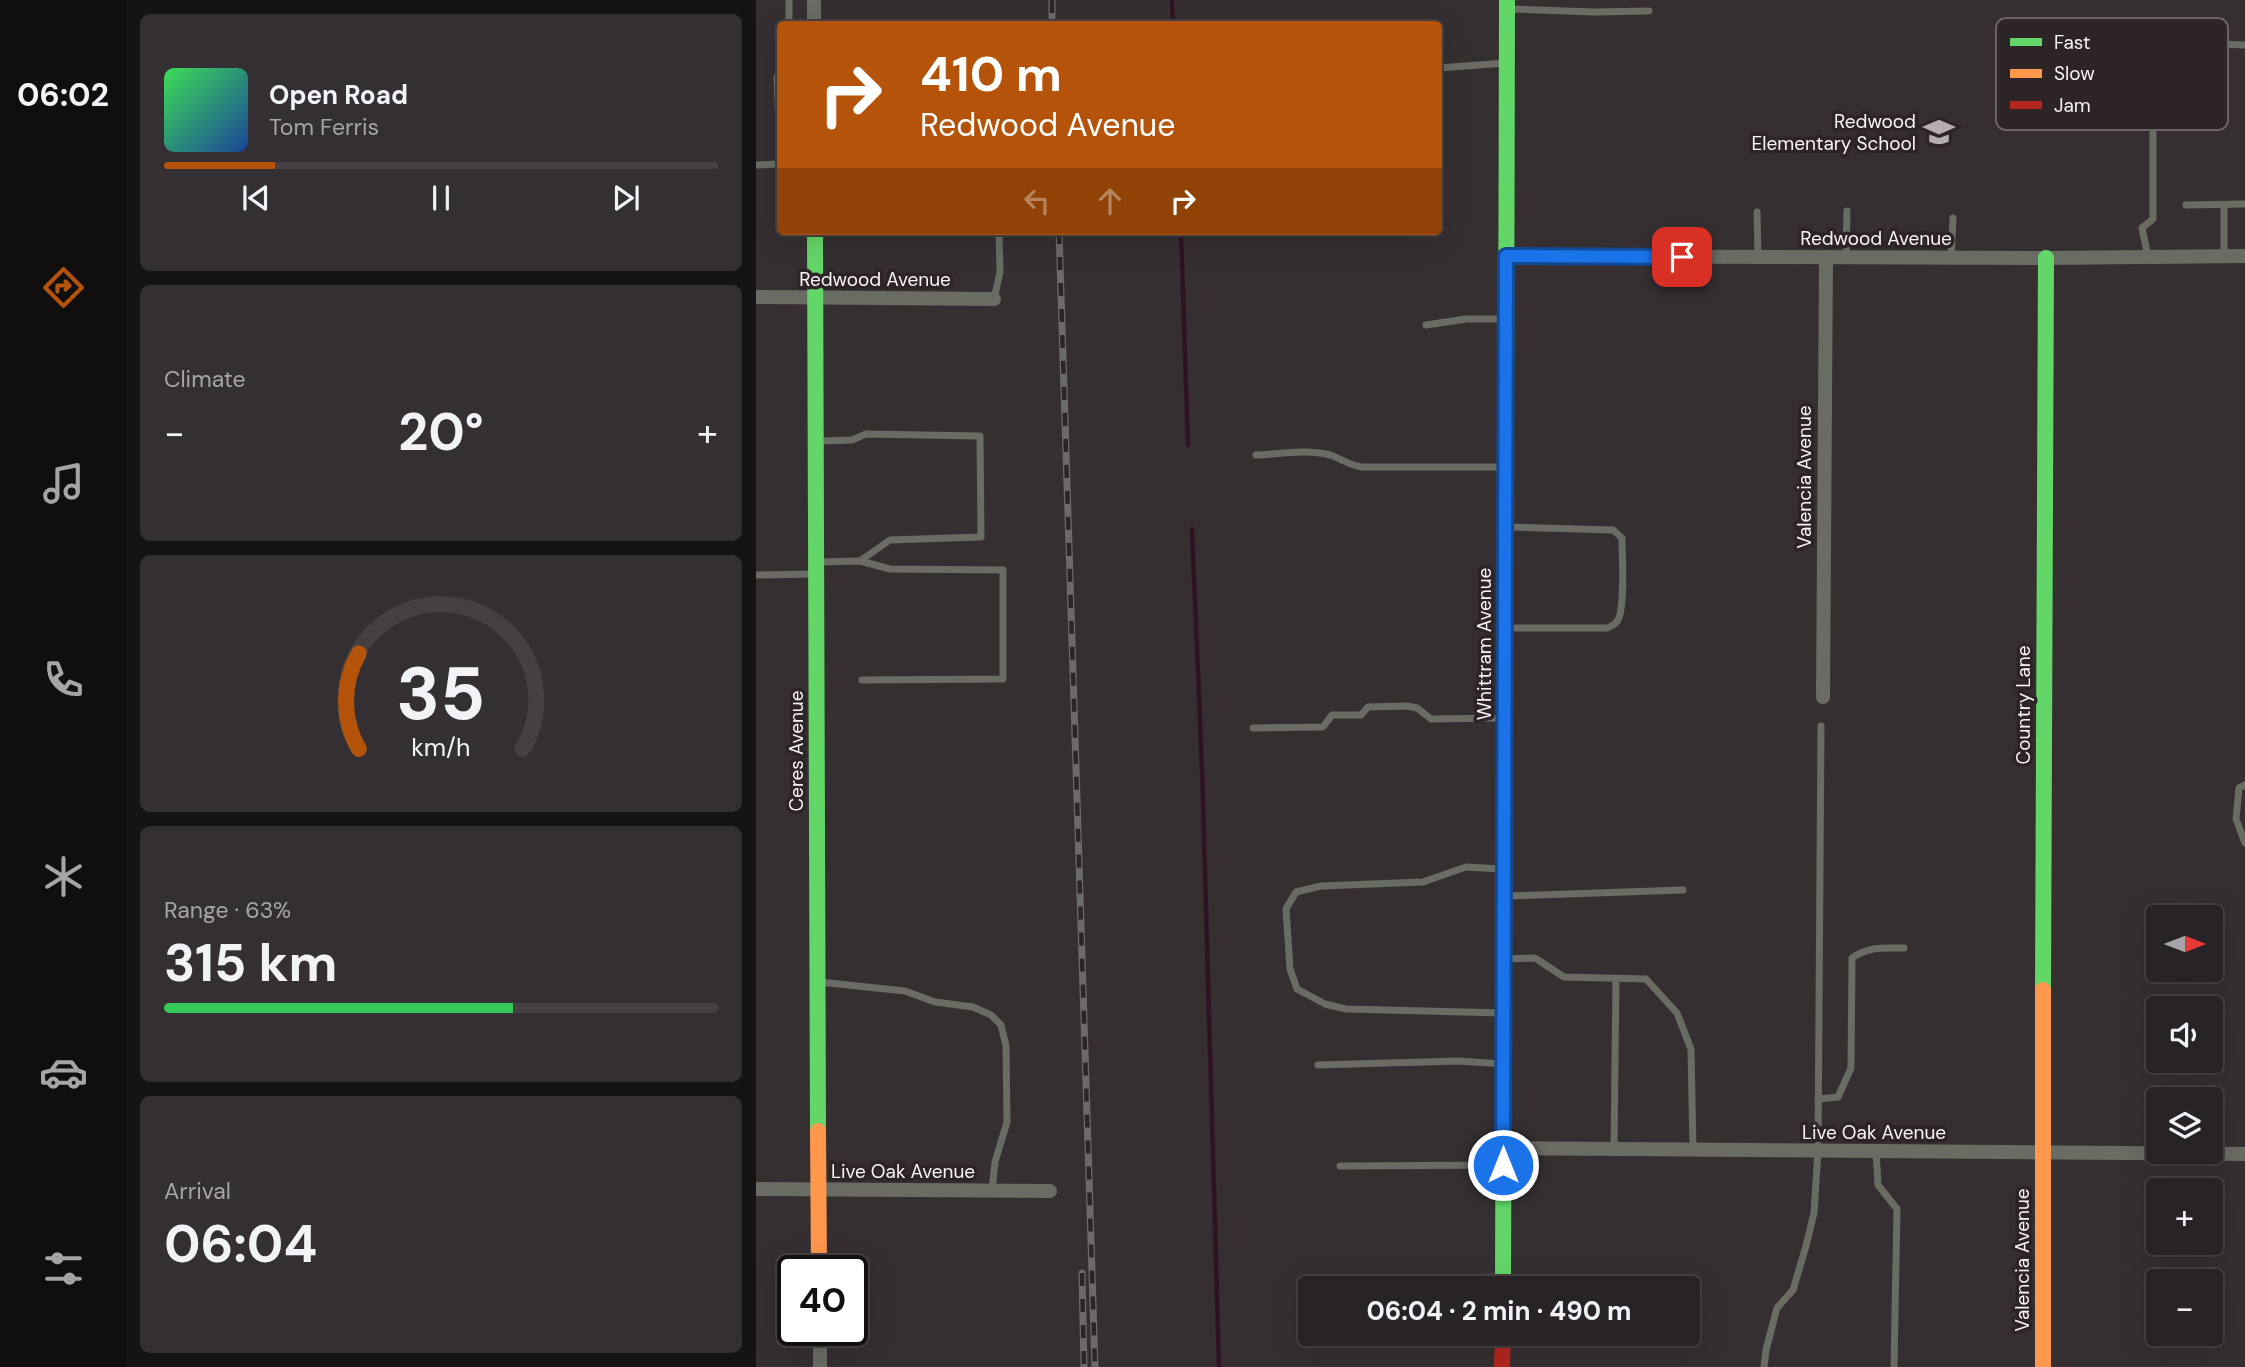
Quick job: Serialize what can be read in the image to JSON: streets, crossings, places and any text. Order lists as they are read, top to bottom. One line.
{"streets":{"street":["Redwood Avenue","Valencia Avenue","Whittram Avenue","Country Lane","Ceres Avenue","Live Oak Avenue"]},"crossings":[["Redwood Avenue","Valencia Avenue"],["Redwood Avenue","Whittram Avenue"],["Redwood Avenue","Country Lane"],["Redwood Avenue","Ceres Avenue"],["Valencia Avenue","Country Lane"],["Valencia Avenue","Live Oak Avenue"],["Whittram Avenue","Live Oak Avenue"],["Country Lane","Live Oak Avenue"],["Ceres Avenue","Live Oak Avenue"]],"places":{"school or university":["Redwood Elementary School"]},"legend":["Fast","Slow","Jam"],"north":"right","page":{"tabs":"06:02","turn":["410 m","Redwood Avenue"],"song":["Open Road","Tom Ferris"],"tile":["Climate",["Range · 63%","315 km"],["Arrival","06:04"]],"heat":["−","20°","+"],"map_buttons":["+","−"],"limit":"40","trip":"06:04 · 2 min · 490 m","gauge":["35","km/h"]}}
